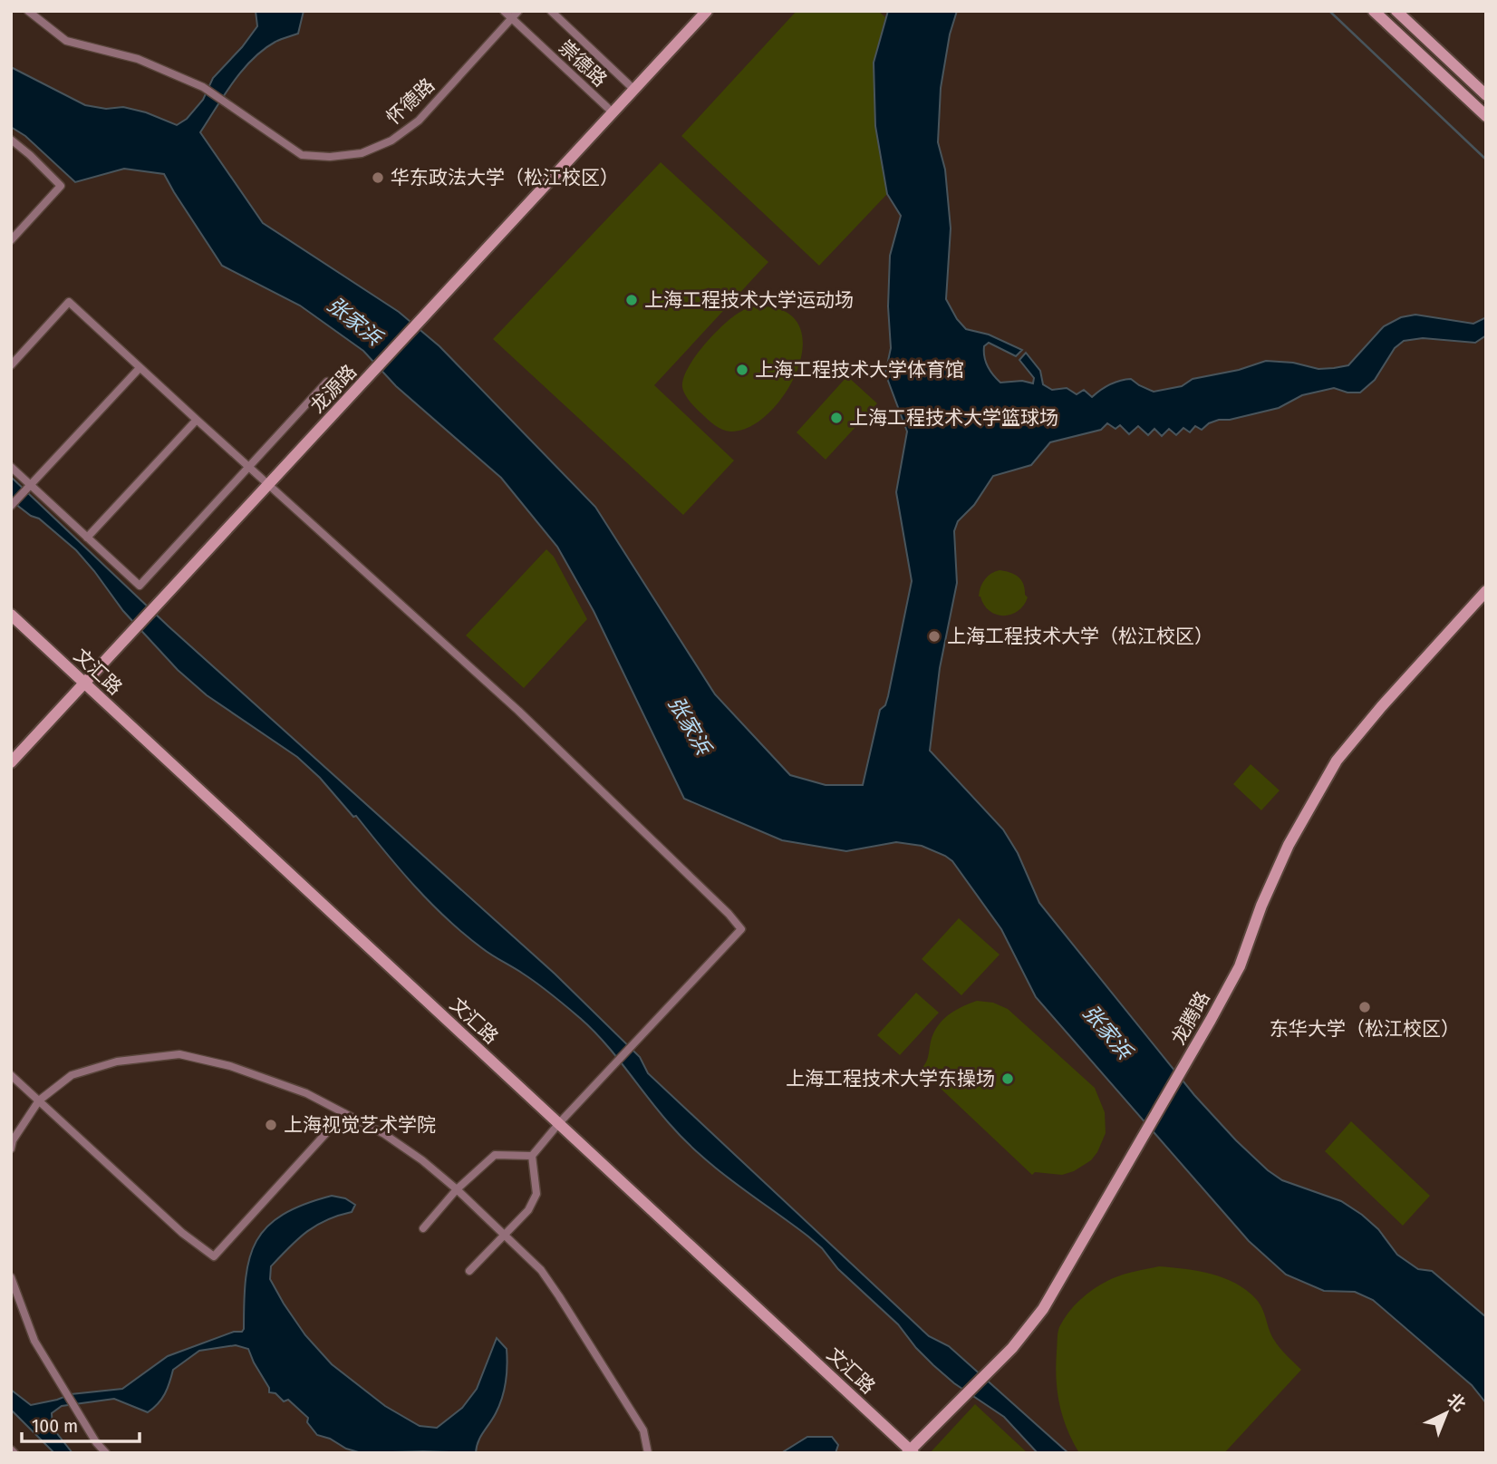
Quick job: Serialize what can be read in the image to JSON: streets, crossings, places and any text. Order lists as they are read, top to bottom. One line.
{"streets":{"main road":["龙源路","文汇路","龙腾路"],"street":["崇德路","怀德路"]},"crossings":[["崇德路","怀德路"],["崇德路","龙源路"],["龙源路","文汇路"],["文汇路","龙腾路"]],"water":["张家浜"],"places":["华东政法大学（松江校区）","上海工程技术大学运动场","上海工程技术大学体育馆","上海工程技术大学篮球场","上海工程技术大学（松江校区）","东华大学（松江校区）","上海工程技术大学东操场","上海视觉艺术学院"],"scale_bar":"100 m","north":"top right"}
